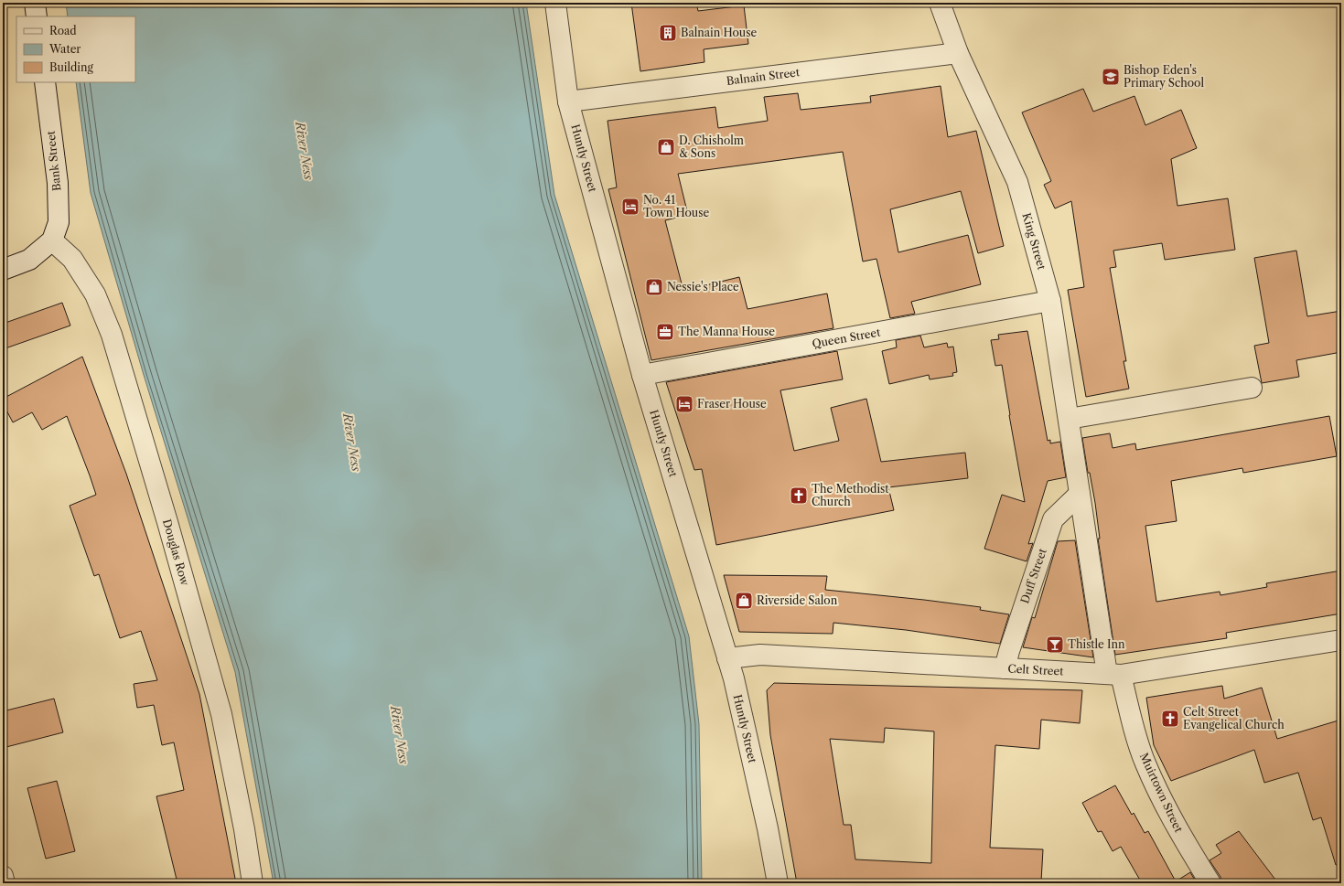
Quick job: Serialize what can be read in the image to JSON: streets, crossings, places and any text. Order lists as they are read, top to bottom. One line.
{"streets":{"street":["Balnain Street","Huntly Street","Bank Street","King Street","Queen Street","Douglas Row","Duff Street","Celt Street","Muirtown Street"]},"crossings":[["Balnain Street","Huntly Street"],["Balnain Street","King Street"],["Huntly Street","Queen Street"],["Huntly Street","Celt Street"],["Bank Street","Douglas Row"],["King Street","Queen Street"],["King Street","Duff Street"],["King Street","Muirtown Street"],["Duff Street","Celt Street"],["Duff Street","Muirtown Street"],["Celt Street","Muirtown Street"]],"water":["River Ness"],"places":{"building":["Balnain House"],"school or university":["Bishop Eden's Primary School"],"shop":["D. Chisholm & Sons","Nessie's Place","Riverside Salon"],"hotel":["No. 41 Town House","Fraser House"],"office":["The Manna House"],"church":["The Methodist Church","Celt Street Evangelical Church"],"bar":["Thistle Inn"]},"legend":["Road","Water","Building"]}
